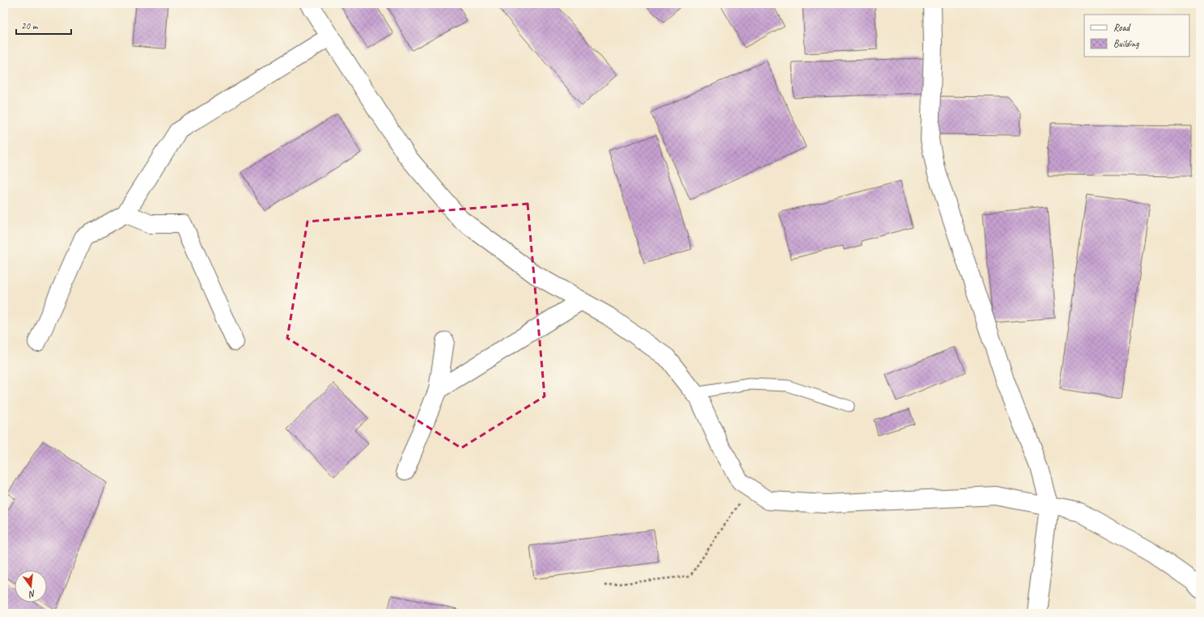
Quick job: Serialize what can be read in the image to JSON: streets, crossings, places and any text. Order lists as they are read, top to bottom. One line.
{"legend":["Road","Building"],"scale_bar":"20 m","north":"bottom"}
